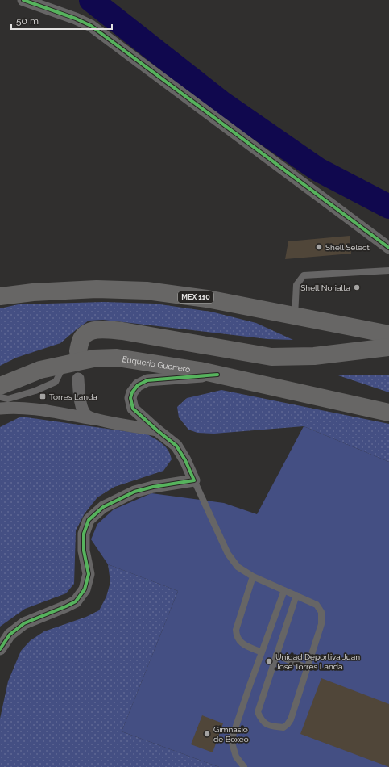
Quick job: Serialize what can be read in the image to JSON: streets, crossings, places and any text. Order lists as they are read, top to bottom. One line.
{"streets":{"main road":["MEX 110","Euquerio Guerrero"]},"places":{"other":["Shell Select","Shell Norialta","Unidad Deportiva Juan José Torres Landa","Gimnasio de Boxeo"],"transit":["Torres Landa"]},"scale_bar":"50 m"}
